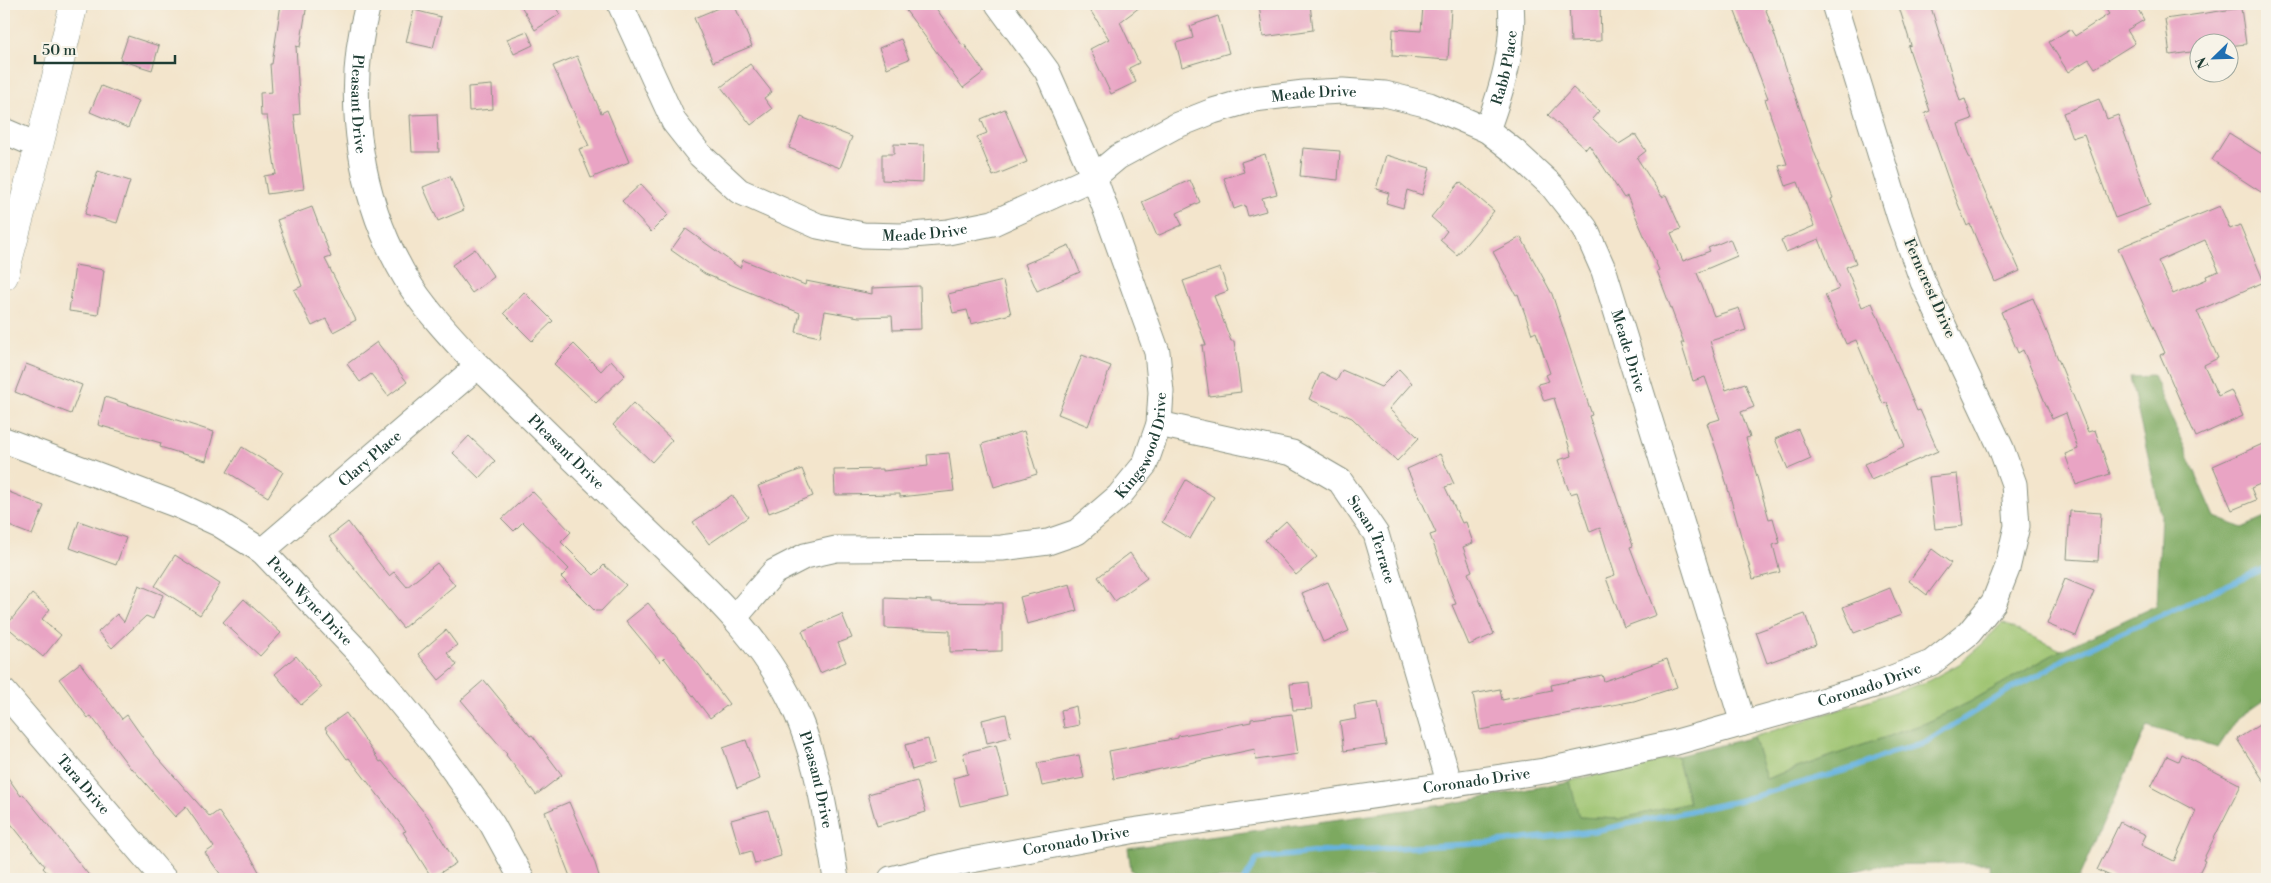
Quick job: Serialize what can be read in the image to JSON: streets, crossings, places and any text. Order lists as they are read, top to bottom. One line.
{"streets":{"street":["Rabb Place","Meade Drive","Pleasant Drive","Ferncrest Drive","Kingswood Drive","Clary Place","Susan Terrace","Penn Wyne Drive","Coronado Drive","Tara Drive"]},"crossings":[["Rabb Place","Meade Drive"],["Meade Drive","Kingswood Drive"],["Meade Drive","Coronado Drive"],["Pleasant Drive","Kingswood Drive"],["Pleasant Drive","Clary Place"],["Ferncrest Drive","Coronado Drive"],["Kingswood Drive","Susan Terrace"],["Clary Place","Penn Wyne Drive"],["Susan Terrace","Coronado Drive"]],"scale_bar":"50 m","north":"bottom left"}
